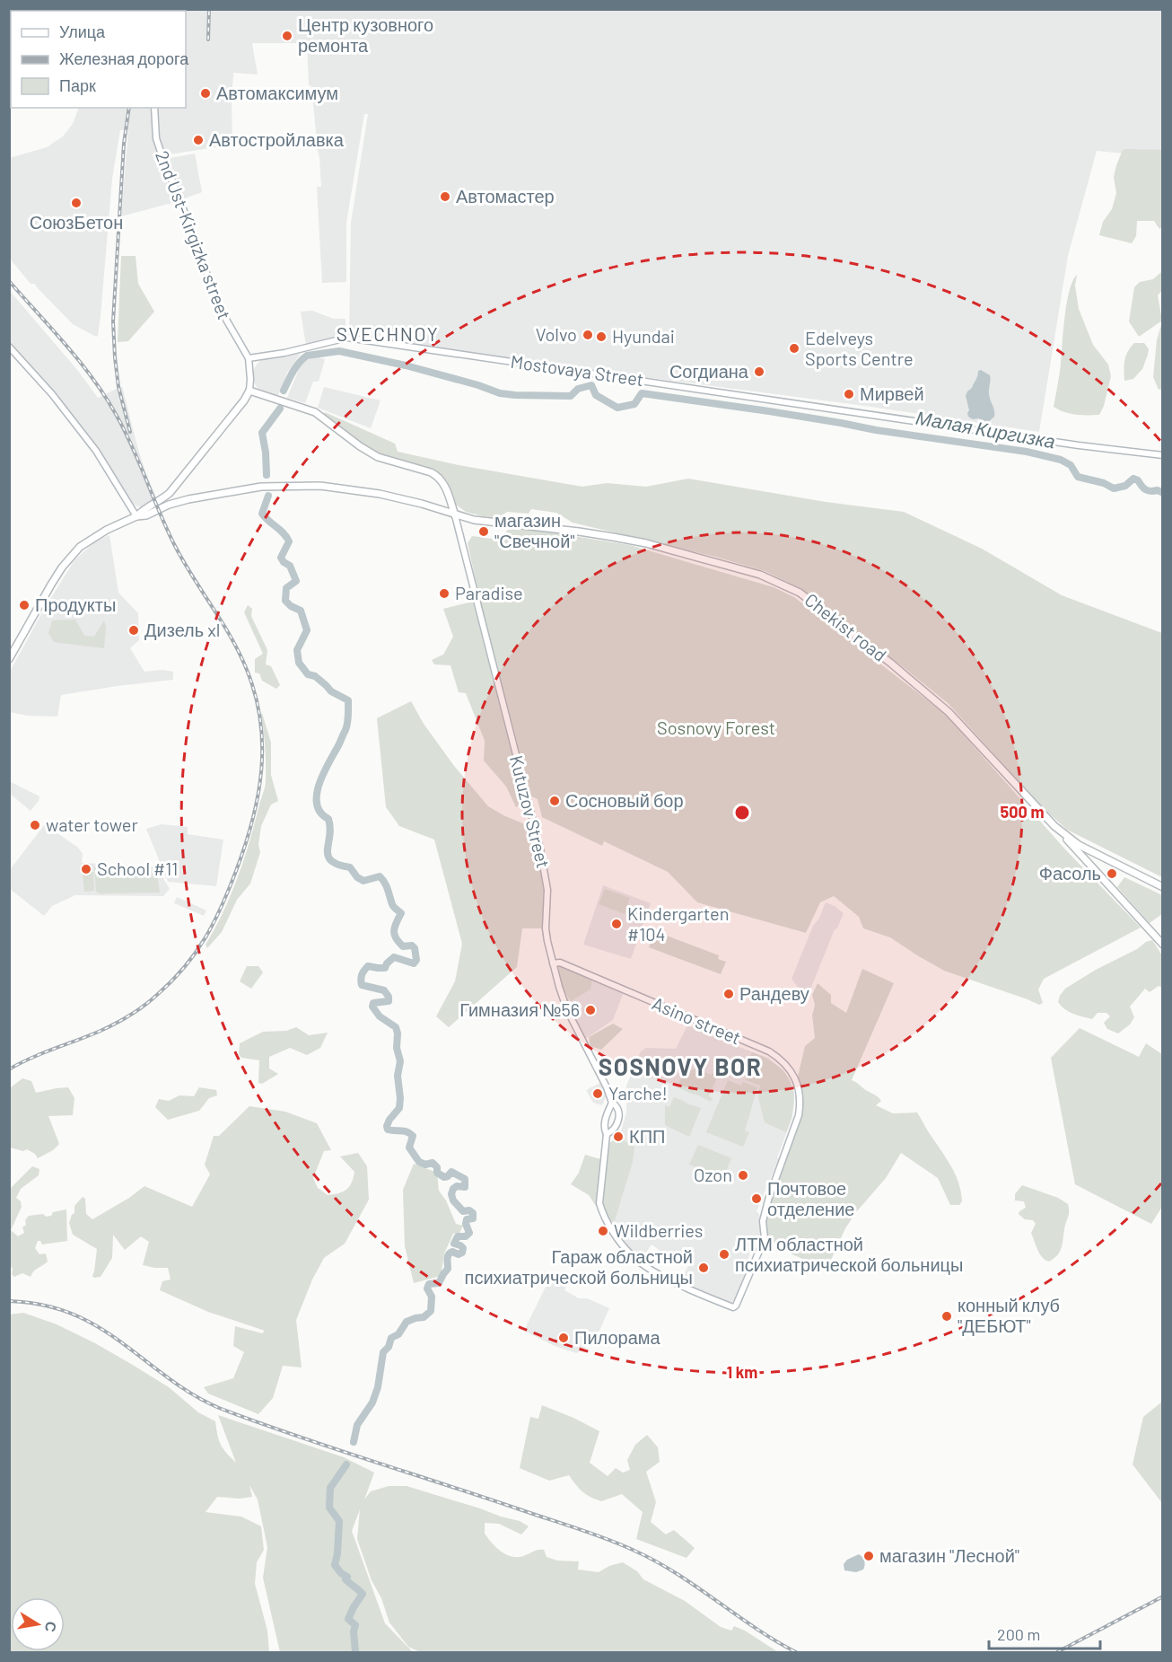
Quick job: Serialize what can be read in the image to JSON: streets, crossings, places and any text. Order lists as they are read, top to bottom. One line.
{"streets":{"main road":["Chekist road"],"street":["2nd Ust-Kirgizka street","Mostovaya Street","Kutuzov Street","Asino street"]},"crossings":[["2nd Ust-Kirgizka street","Mostovaya Street"],["Chekist road","Kutuzov Street"],["Kutuzov Street","Asino street"]],"districts":["SVECHNOY","SOSNOVY BOR"],"water":["Малая Киргизка"],"parks":["Sosnovy Forest"],"places":["Центр кузовного ремонта","Автомаксимум","Автостройлавка","Автомастер","СоюзБетон","Volvo","Hyundai","Edelveys Sports Centre","Согдиана","Мирвей","магазин \"Свечной\"","Paradise","Продукты","Дизель xl","Сосновый бор","water tower","School #11","Фасоль","Kindergarten #104","Рандеву","Гимназия №56","Yarche!","КПП","Ozon","Почтовое отделение","Wildberries","ЛТМ областной психиатрической больницы","Гараж областной психиатрической больницы","конный клуб \"ДЕБЮТ\"","Пилорама","магазин \"Лесной\""],"legend":["Улица","Железная дорога","Парк"],"scale_bar":"200 m","north":"right","rings":["500 m","1 km"]}
